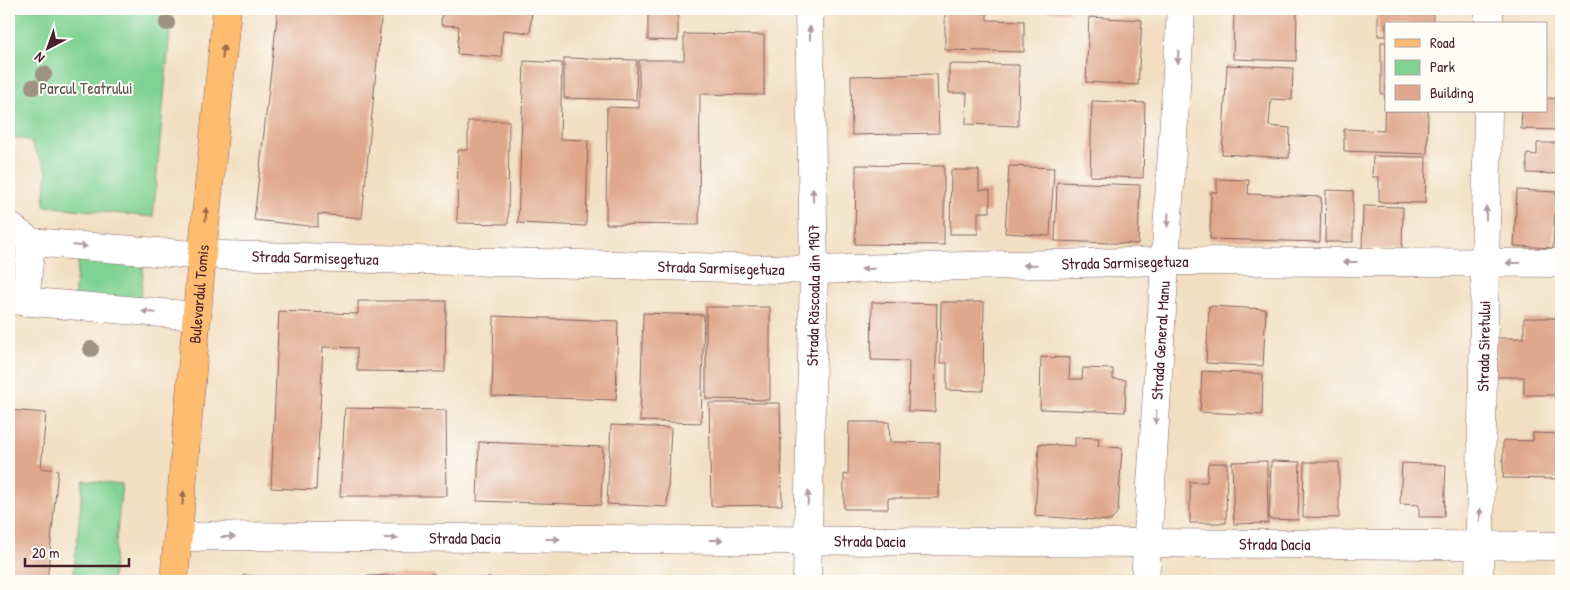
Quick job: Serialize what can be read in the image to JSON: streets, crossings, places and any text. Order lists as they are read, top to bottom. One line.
{"streets":{"main road":["Bulevardul Tomis"],"street":["Strada Sarmisegetuza","Strada Răscoala din 1907","Strada General Manu","Strada Siretului","Strada Dacia"]},"crossings":[["Strada Sarmisegetuza","Bulevardul Tomis"],["Strada Sarmisegetuza","Strada Răscoala din 1907"],["Strada Sarmisegetuza","Strada General Manu"],["Strada Sarmisegetuza","Strada Siretului"],["Bulevardul Tomis","Strada Dacia"],["Strada Răscoala din 1907","Strada Dacia"],["Strada General Manu","Strada Dacia"],["Strada Siretului","Strada Dacia"]],"one_way":["Bulevardul Tomis","Strada Răscoala din 1907","Strada General Manu","Strada Siretului","Strada Dacia"],"parks":["Parcul Teatrului"],"legend":["Road","Park","Building"],"scale_bar":"20 m","north":"bottom left"}
